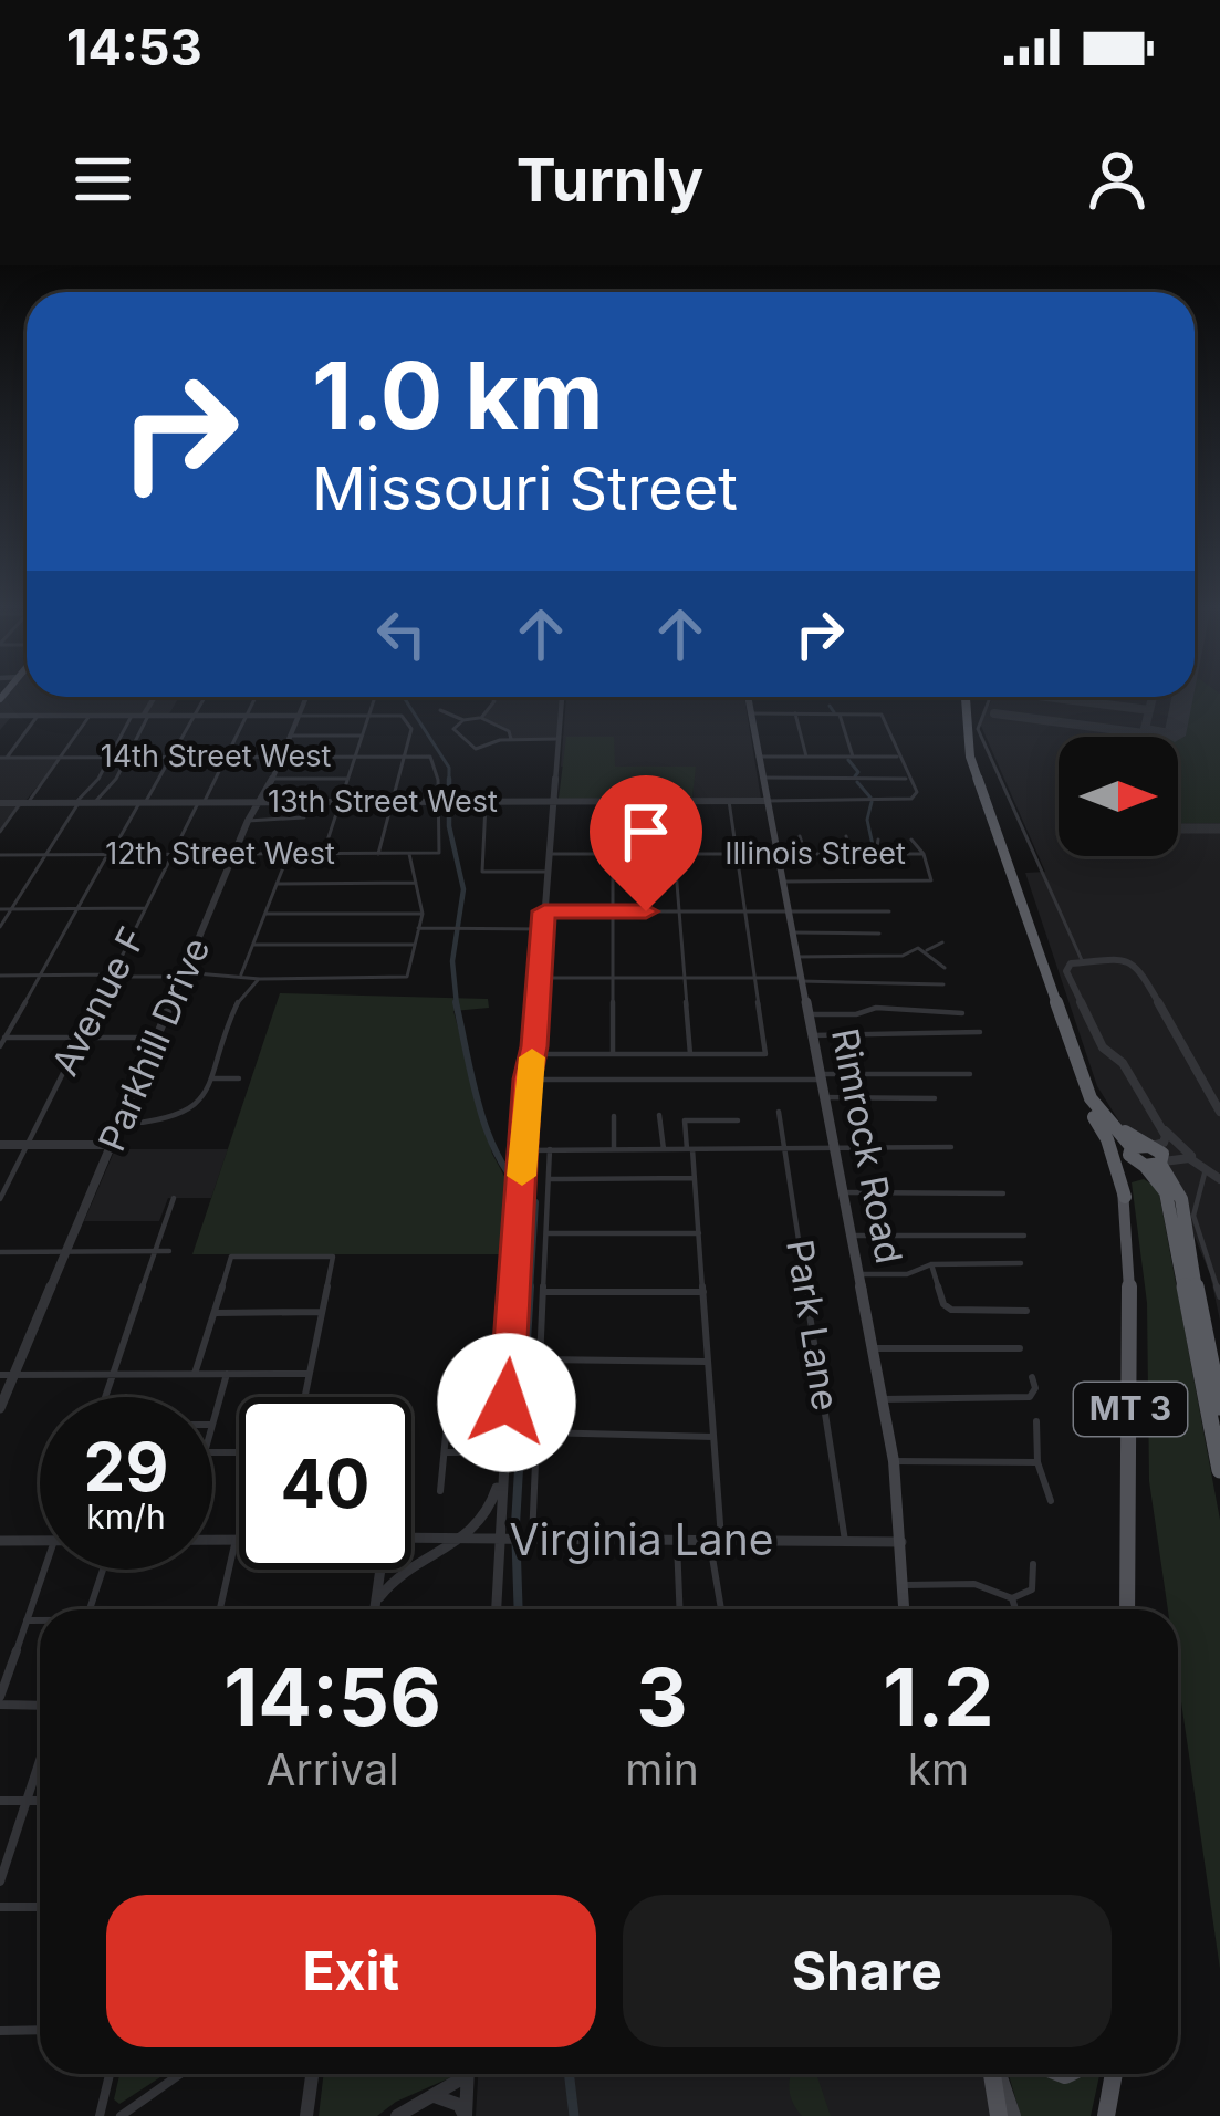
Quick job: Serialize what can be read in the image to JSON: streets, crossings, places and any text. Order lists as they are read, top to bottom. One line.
{"streets":{"highway":["MT 3"],"main road":["Rimrock Road"],"street":["14th Street West","13th Street West","12th Street West","Illinois Street","Avenue F","Parkhill Drive","Park Lane","Virginia Lane"]},"crossings":[["14th Street West","13th Street West"],["14th Street West","12th Street West"],["14th Street West","Avenue F"],["14th Street West","Parkhill Drive"],["13th Street West","12th Street West"],["13th Street West","Avenue F"],["13th Street West","Parkhill Drive"],["13th Street West","Rimrock Road"],["12th Street West","Avenue F"],["12th Street West","Parkhill Drive"],["Illinois Street","Rimrock Road"],["Rimrock Road","Virginia Lane"],["Park Lane","Virginia Lane"]],"north":"right","page":{"status":"14:53","header":"Turnly","turn":["1.0 km","Missouri Street"],"speed":"29 km/h","limit":"40","eta":["14:56","Arrival","3","min","1.2","km"],"buttons":["Exit","Share"]}}
